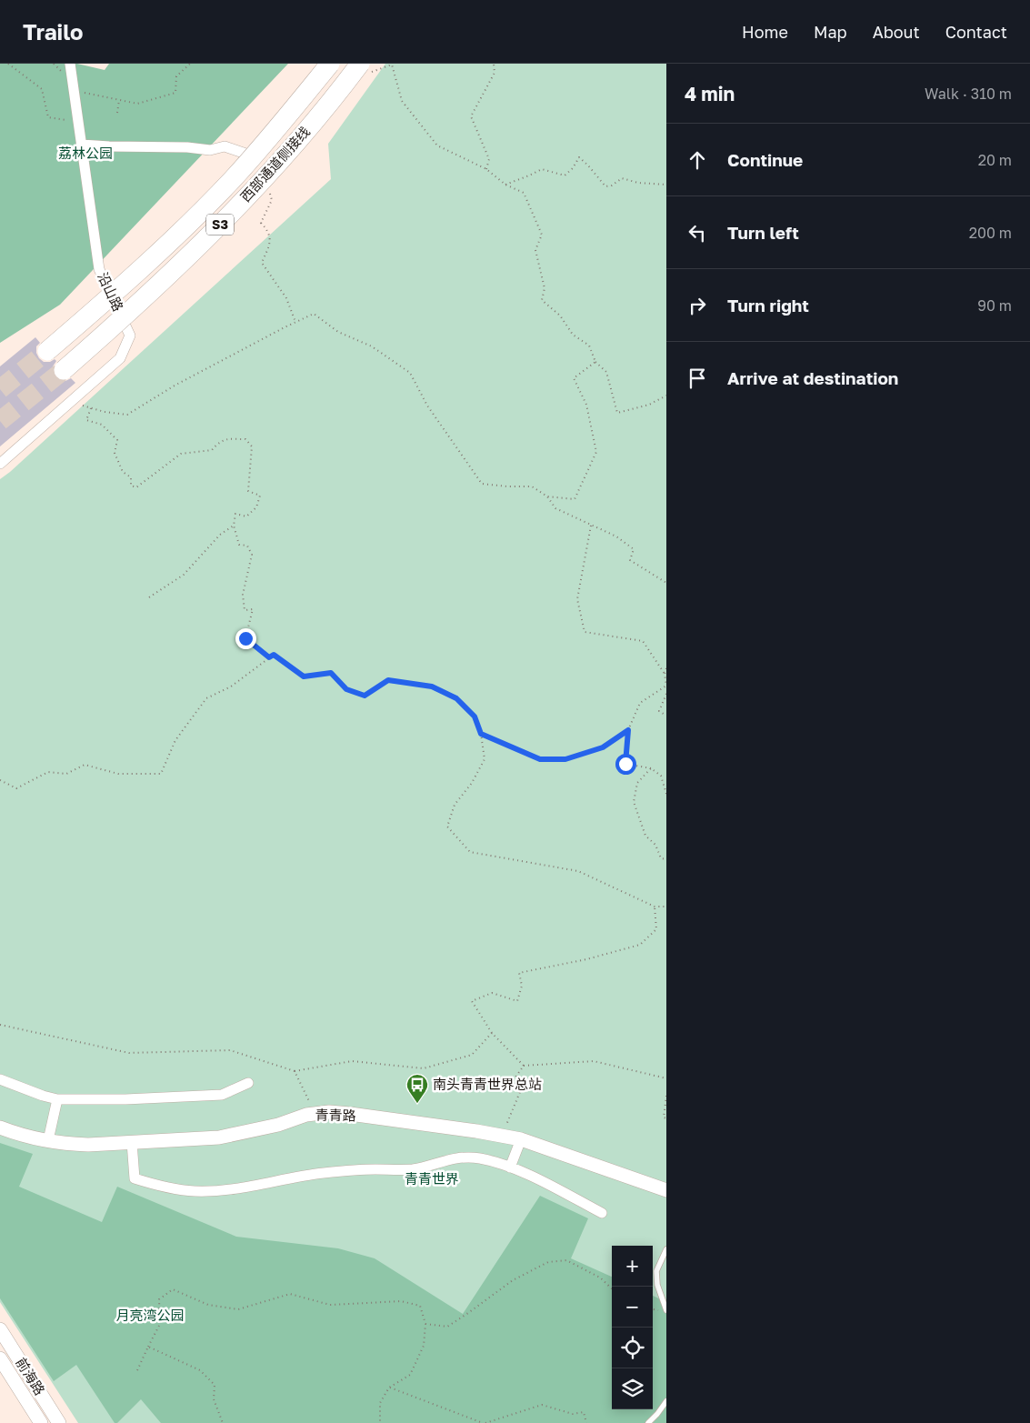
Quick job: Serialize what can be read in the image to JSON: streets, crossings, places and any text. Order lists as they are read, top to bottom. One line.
{"streets":{"highway":["西部通道侧接线","S3"],"street":["沿山路","青青路","前海路"]},"parks":["荔林公园","青青世界","月亮湾公园"],"places":{"bus stop":["南头青青世界总站"]},"page":{"header":"Trailo","nav":["Home","Map","About","Contact"],"heading":["4 min","Walk · 310 m"],"list":[["Continue","20 m"],["Turn left","200 m"],["Turn right","90 m"],"Arrive at destination"],"map_buttons":["+","−"]}}
